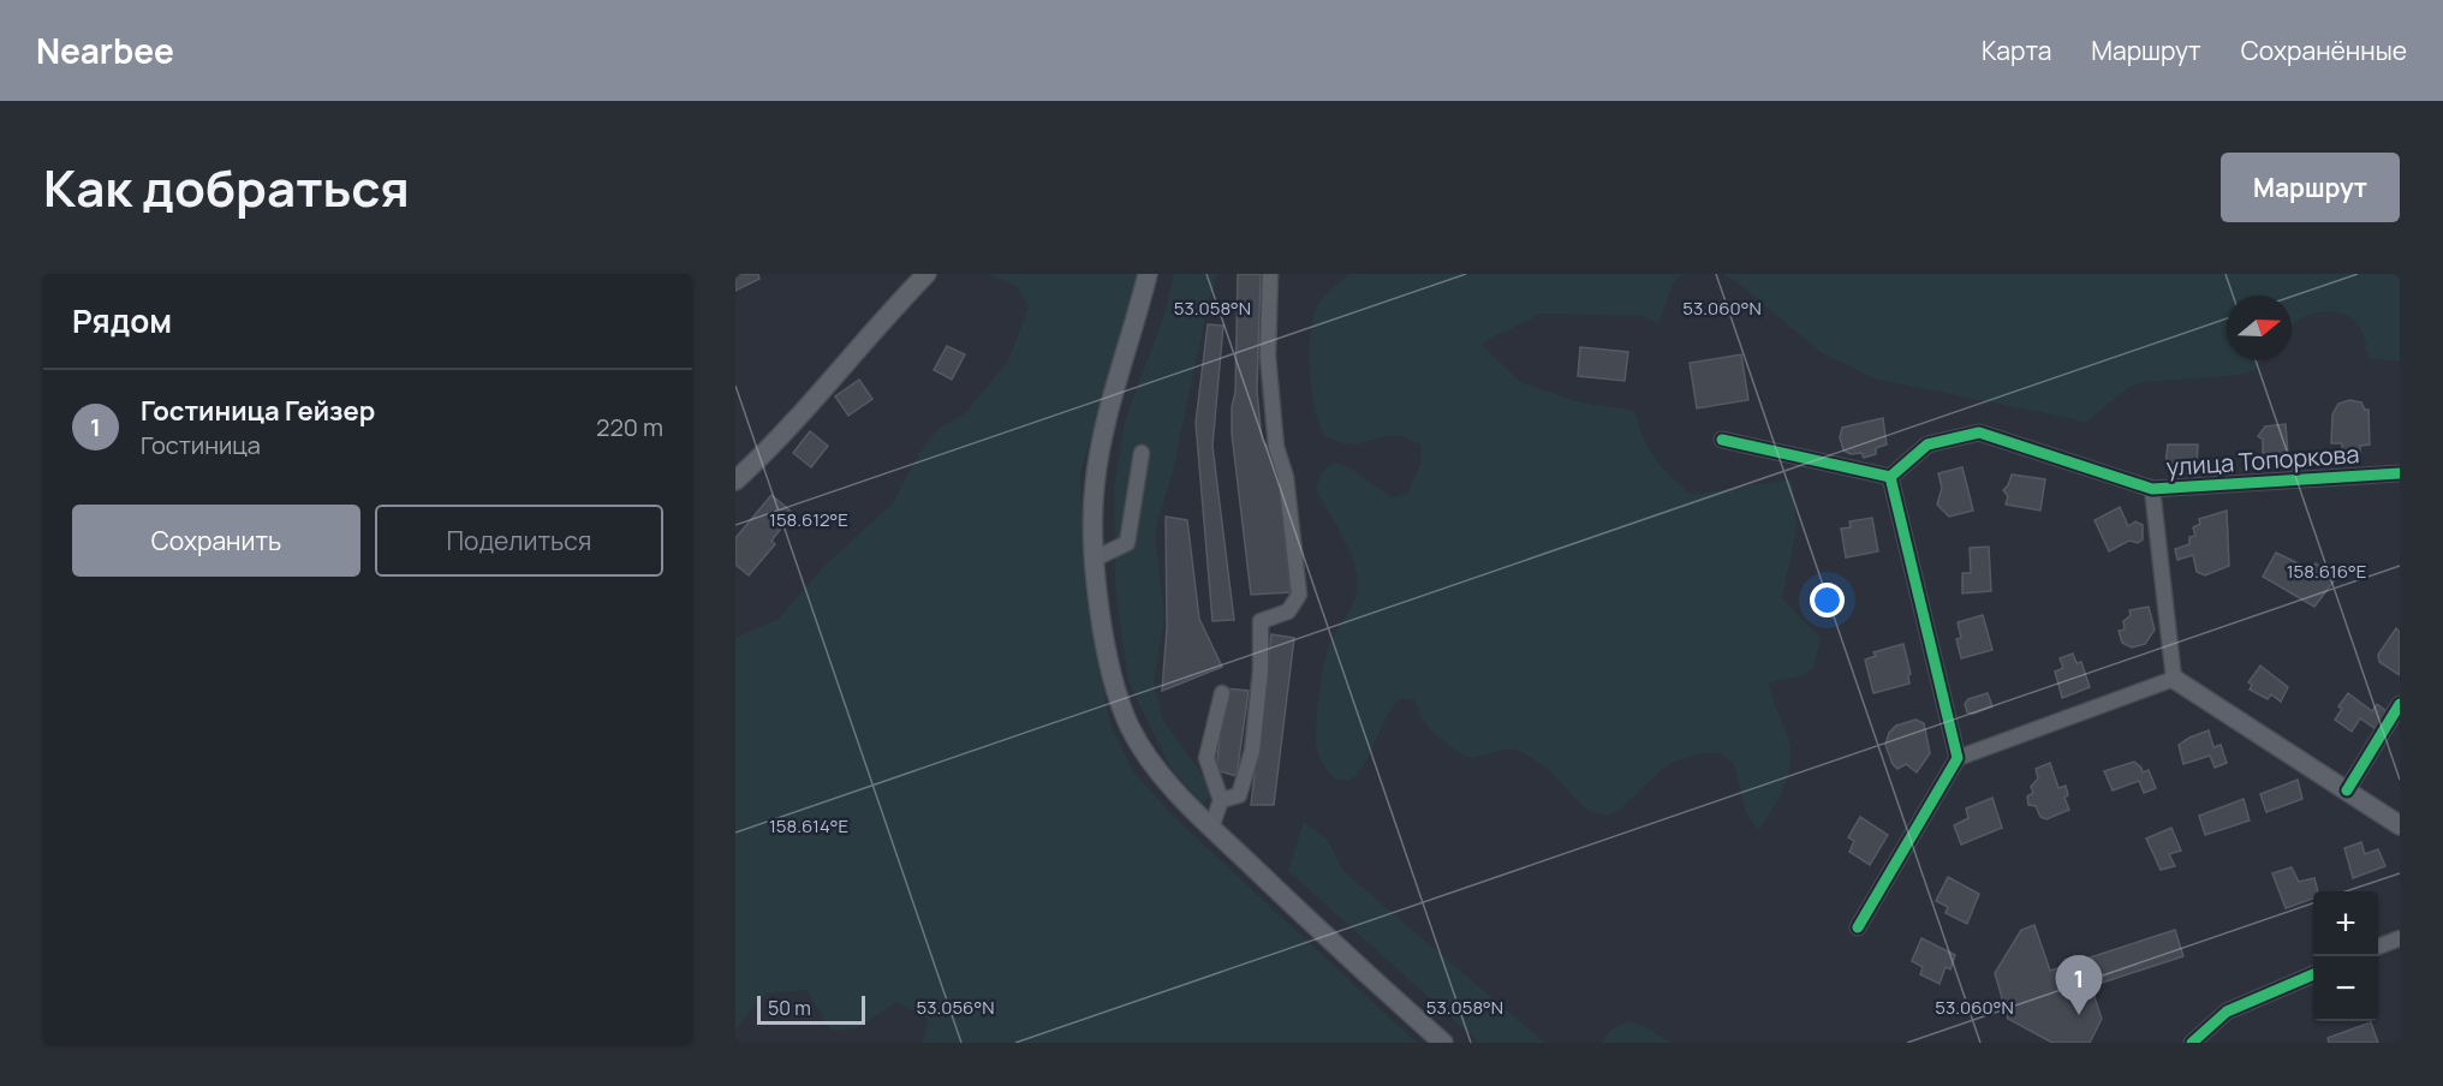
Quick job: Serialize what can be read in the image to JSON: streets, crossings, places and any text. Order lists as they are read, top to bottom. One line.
{"streets":{"street":["улица Топоркова"]},"scale_bar":"50 m","north":"right","page":{"header":"Nearbee","nav":["Карта","Маршрут","Сохранённые"],"title":"Как добраться","buttons":["Маршрут",["Сохранить","Поделиться"]],"heading":"Рядом","list":[{"mark":"1","name":"Гостиница Гейзер","note":"Гостиница","value":"220 m"}],"map_buttons":["+","−"],"pins":"1","scale":"50 m"},"coordinates":["53.060°N","53.058°N","158.612°E","158.616°E","158.614°E","53.056°N"]}
